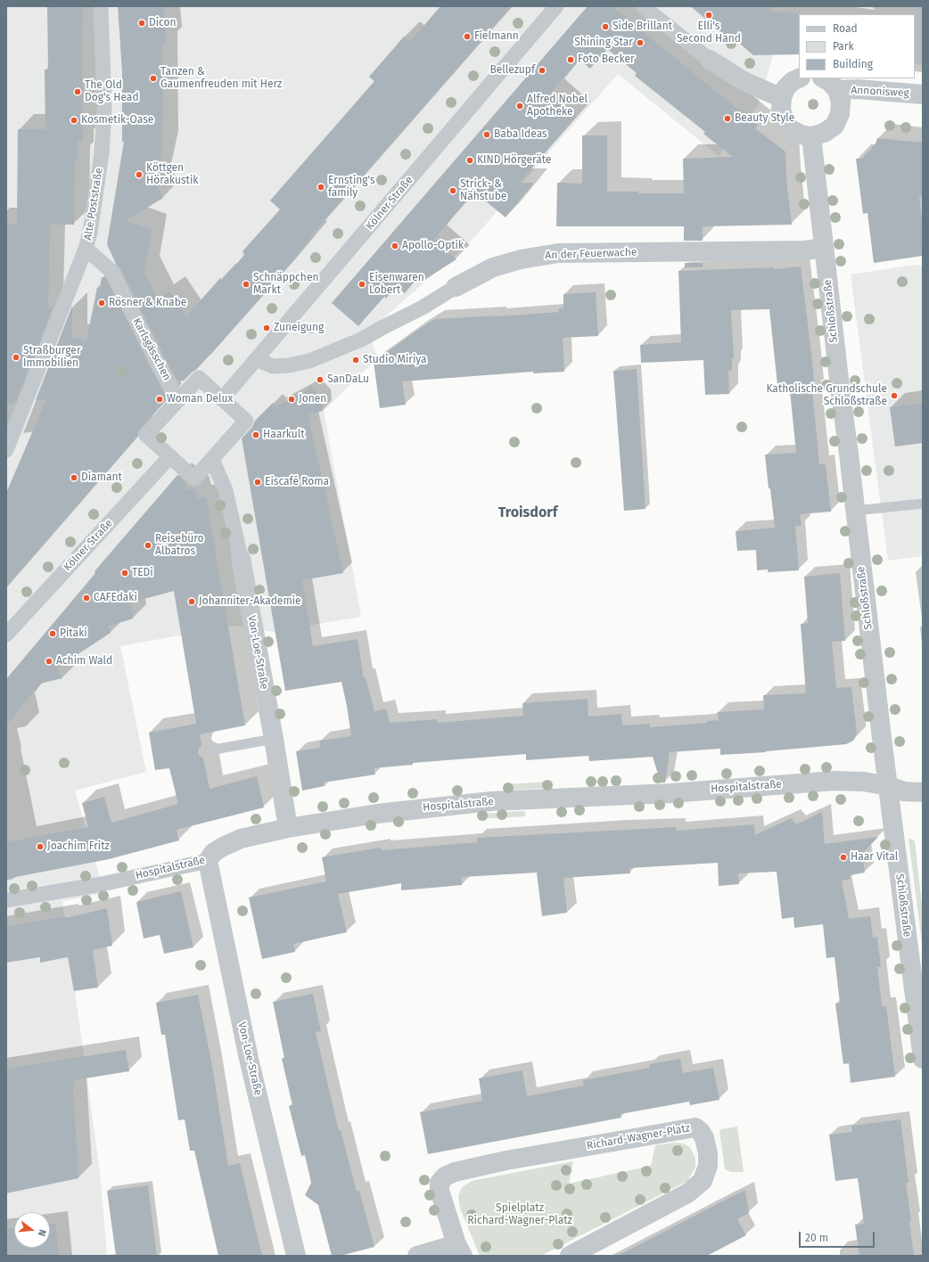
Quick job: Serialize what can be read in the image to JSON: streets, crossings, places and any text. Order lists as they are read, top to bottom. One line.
{"streets":{"street":["Annonisweg","Kölner Straße","Alte Poststraße","An der Feuerwache","Schloßstraße","Karlsgässchen","Von-Loe-Straße","Hospitalstraße","Richard-Wagner-Platz"]},"crossings":[["Kölner Straße","An der Feuerwache"],["Alte Poststraße","Karlsgässchen"],["An der Feuerwache","Schloßstraße"],["Schloßstraße","Hospitalstraße"],["Von-Loe-Straße","Hospitalstraße"]],"districts":["Troisdorf"],"parks":["Spielplatz Richard-Wagner-Platz"],"places":["Elli's Second Hand","Dicon","Side Brillant","Fielmann","Shining Star","Foto Becker","Bellezupf","Tanzen & Gaumenfreuden mit Herz","The Old Dog's Head","Alfred Nobel Apotheke","Beauty Style","Kosmetik-Oase","Baba Ideas","KIND Hörgeräte","Köttgen Hörakustik","Ernsting's family","Strick- & Nähstube","Apollo-Optik","Schnäppchen Markt","Eisenwaren Lobert","Rösner & Knabe","Zuneigung","Straßburger Immobilien","Studio Miriya","SanDaLu","Katholische Grundschule Schloßstraße","Woman Delux","Jonen","Haarkult","Diamant","Eiscafé Roma","Reisebüro Albatros","TEDi","CAFEdaki","Johanniter-Akademie","Pitaki","Achim Wald","Joachim Fritz","Haar Vital"],"legend":["Road","Park","Building"],"scale_bar":"20 m","north":"right"}
